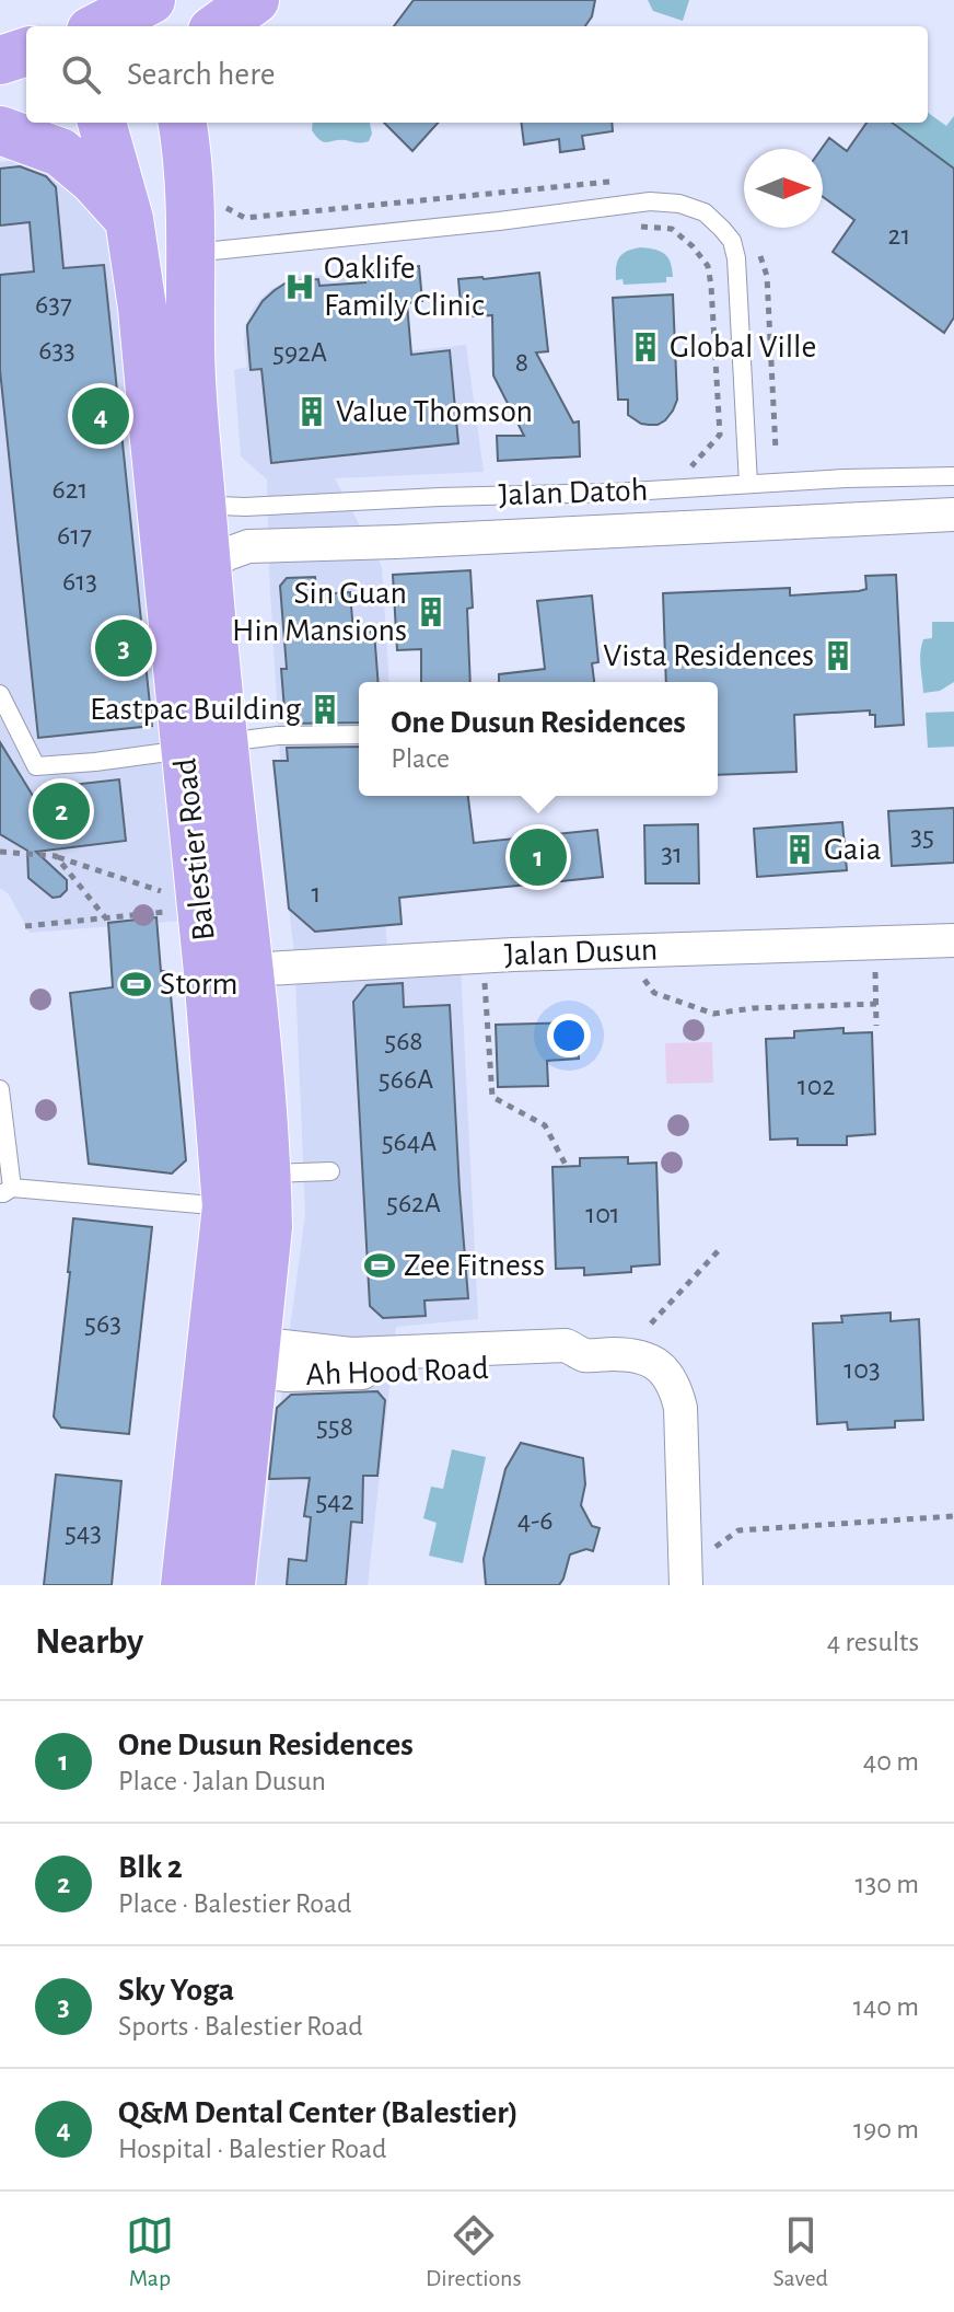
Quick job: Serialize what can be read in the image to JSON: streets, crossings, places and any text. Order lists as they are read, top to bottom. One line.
{"streets":{"main road":["Balestier Road"],"street":["Jalan Datoh","Jalan Dusun","Ah Hood Road"]},"crossings":[["Jalan Datoh","Balestier Road"],["Balestier Road","Jalan Dusun"],["Balestier Road","Ah Hood Road"]],"places":{"hospital":["Oaklife Family Clinic"],"building":["Global Ville","Value Thomson","Sin Guan Hin Mansions","Vista Residences","Eastpac Building","Gaia"],"sports":["Storm","Zee Fitness"]},"house_numbers":["21","637","633","592A","8","621","617","613","35","31","1","568","566A","102","564A","562A","101","563","103","558","542","4-6","543"],"north":"right","page":{"search":"Search here","pins":["4","3","2","1"],"popup":["One Dusun Residences","Place"],"heading":["Nearby","4 results"],"list":[{"mark":"1","name":"One Dusun Residences","note":"Place · Jalan Dusun","value":"40 m"},{"mark":"2","name":"Blk 2","note":"Place · Balestier Road","value":"130 m"},{"mark":"3","name":"Sky Yoga","note":"Sports · Balestier Road","value":"140 m"},{"mark":"4","name":"Q&M Dental Center (Balestier)","note":"Hospital · Balestier Road","value":"190 m"}],"nav":["Map","Directions","Saved"]}}
